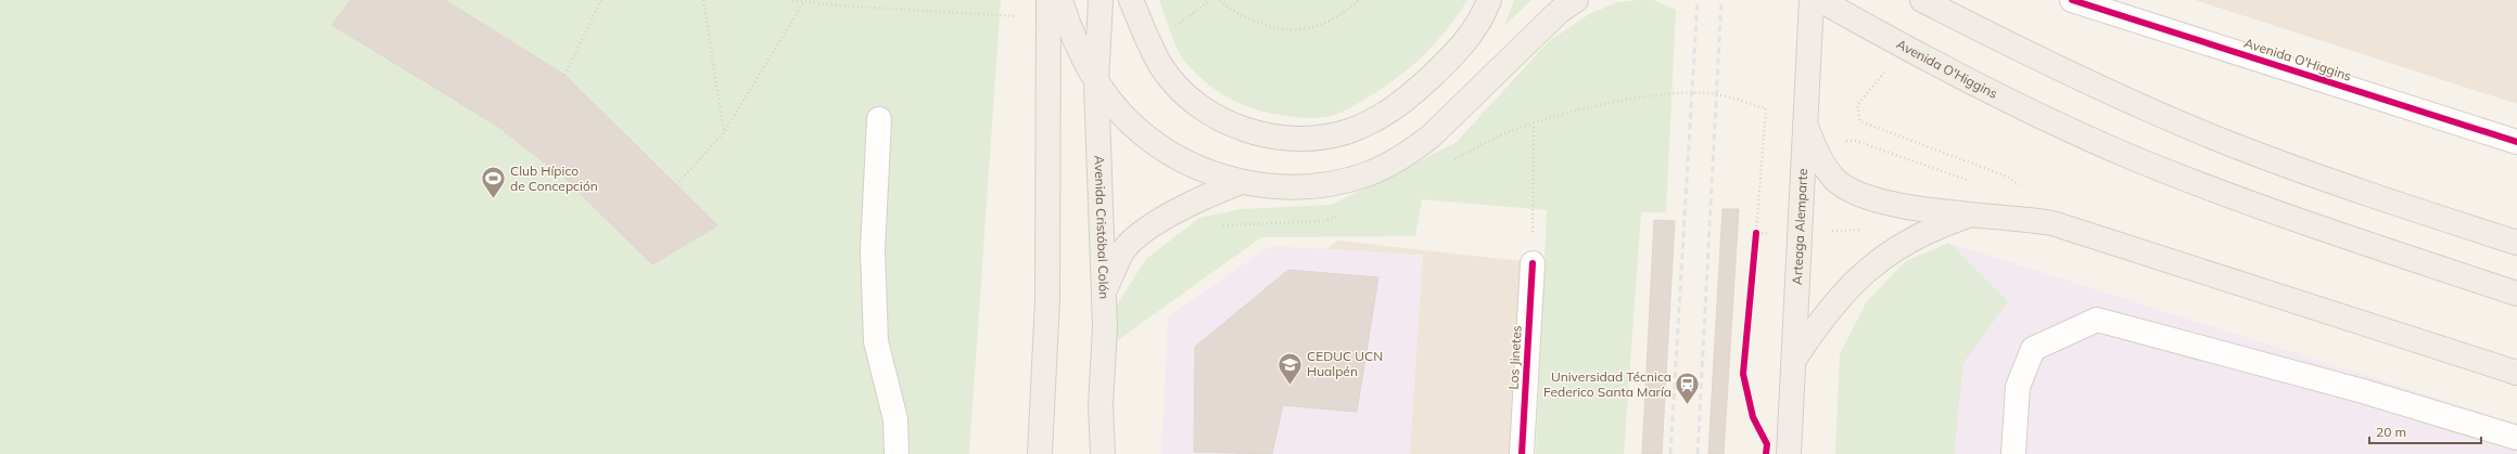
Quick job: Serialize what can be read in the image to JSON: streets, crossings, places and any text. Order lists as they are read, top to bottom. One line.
{"streets":{"main road":["Avenida O'Higgins","Avenida Cristóbal Colón","Arteaga Alemparte"],"street":["Los Jinetes"]},"places":{"sports":["Club Hípico de Concepción"],"school or university":["CEDUC UCN Hualpén"],"station":["Universidad Técnica Federico Santa María"]},"scale_bar":"20 m"}
